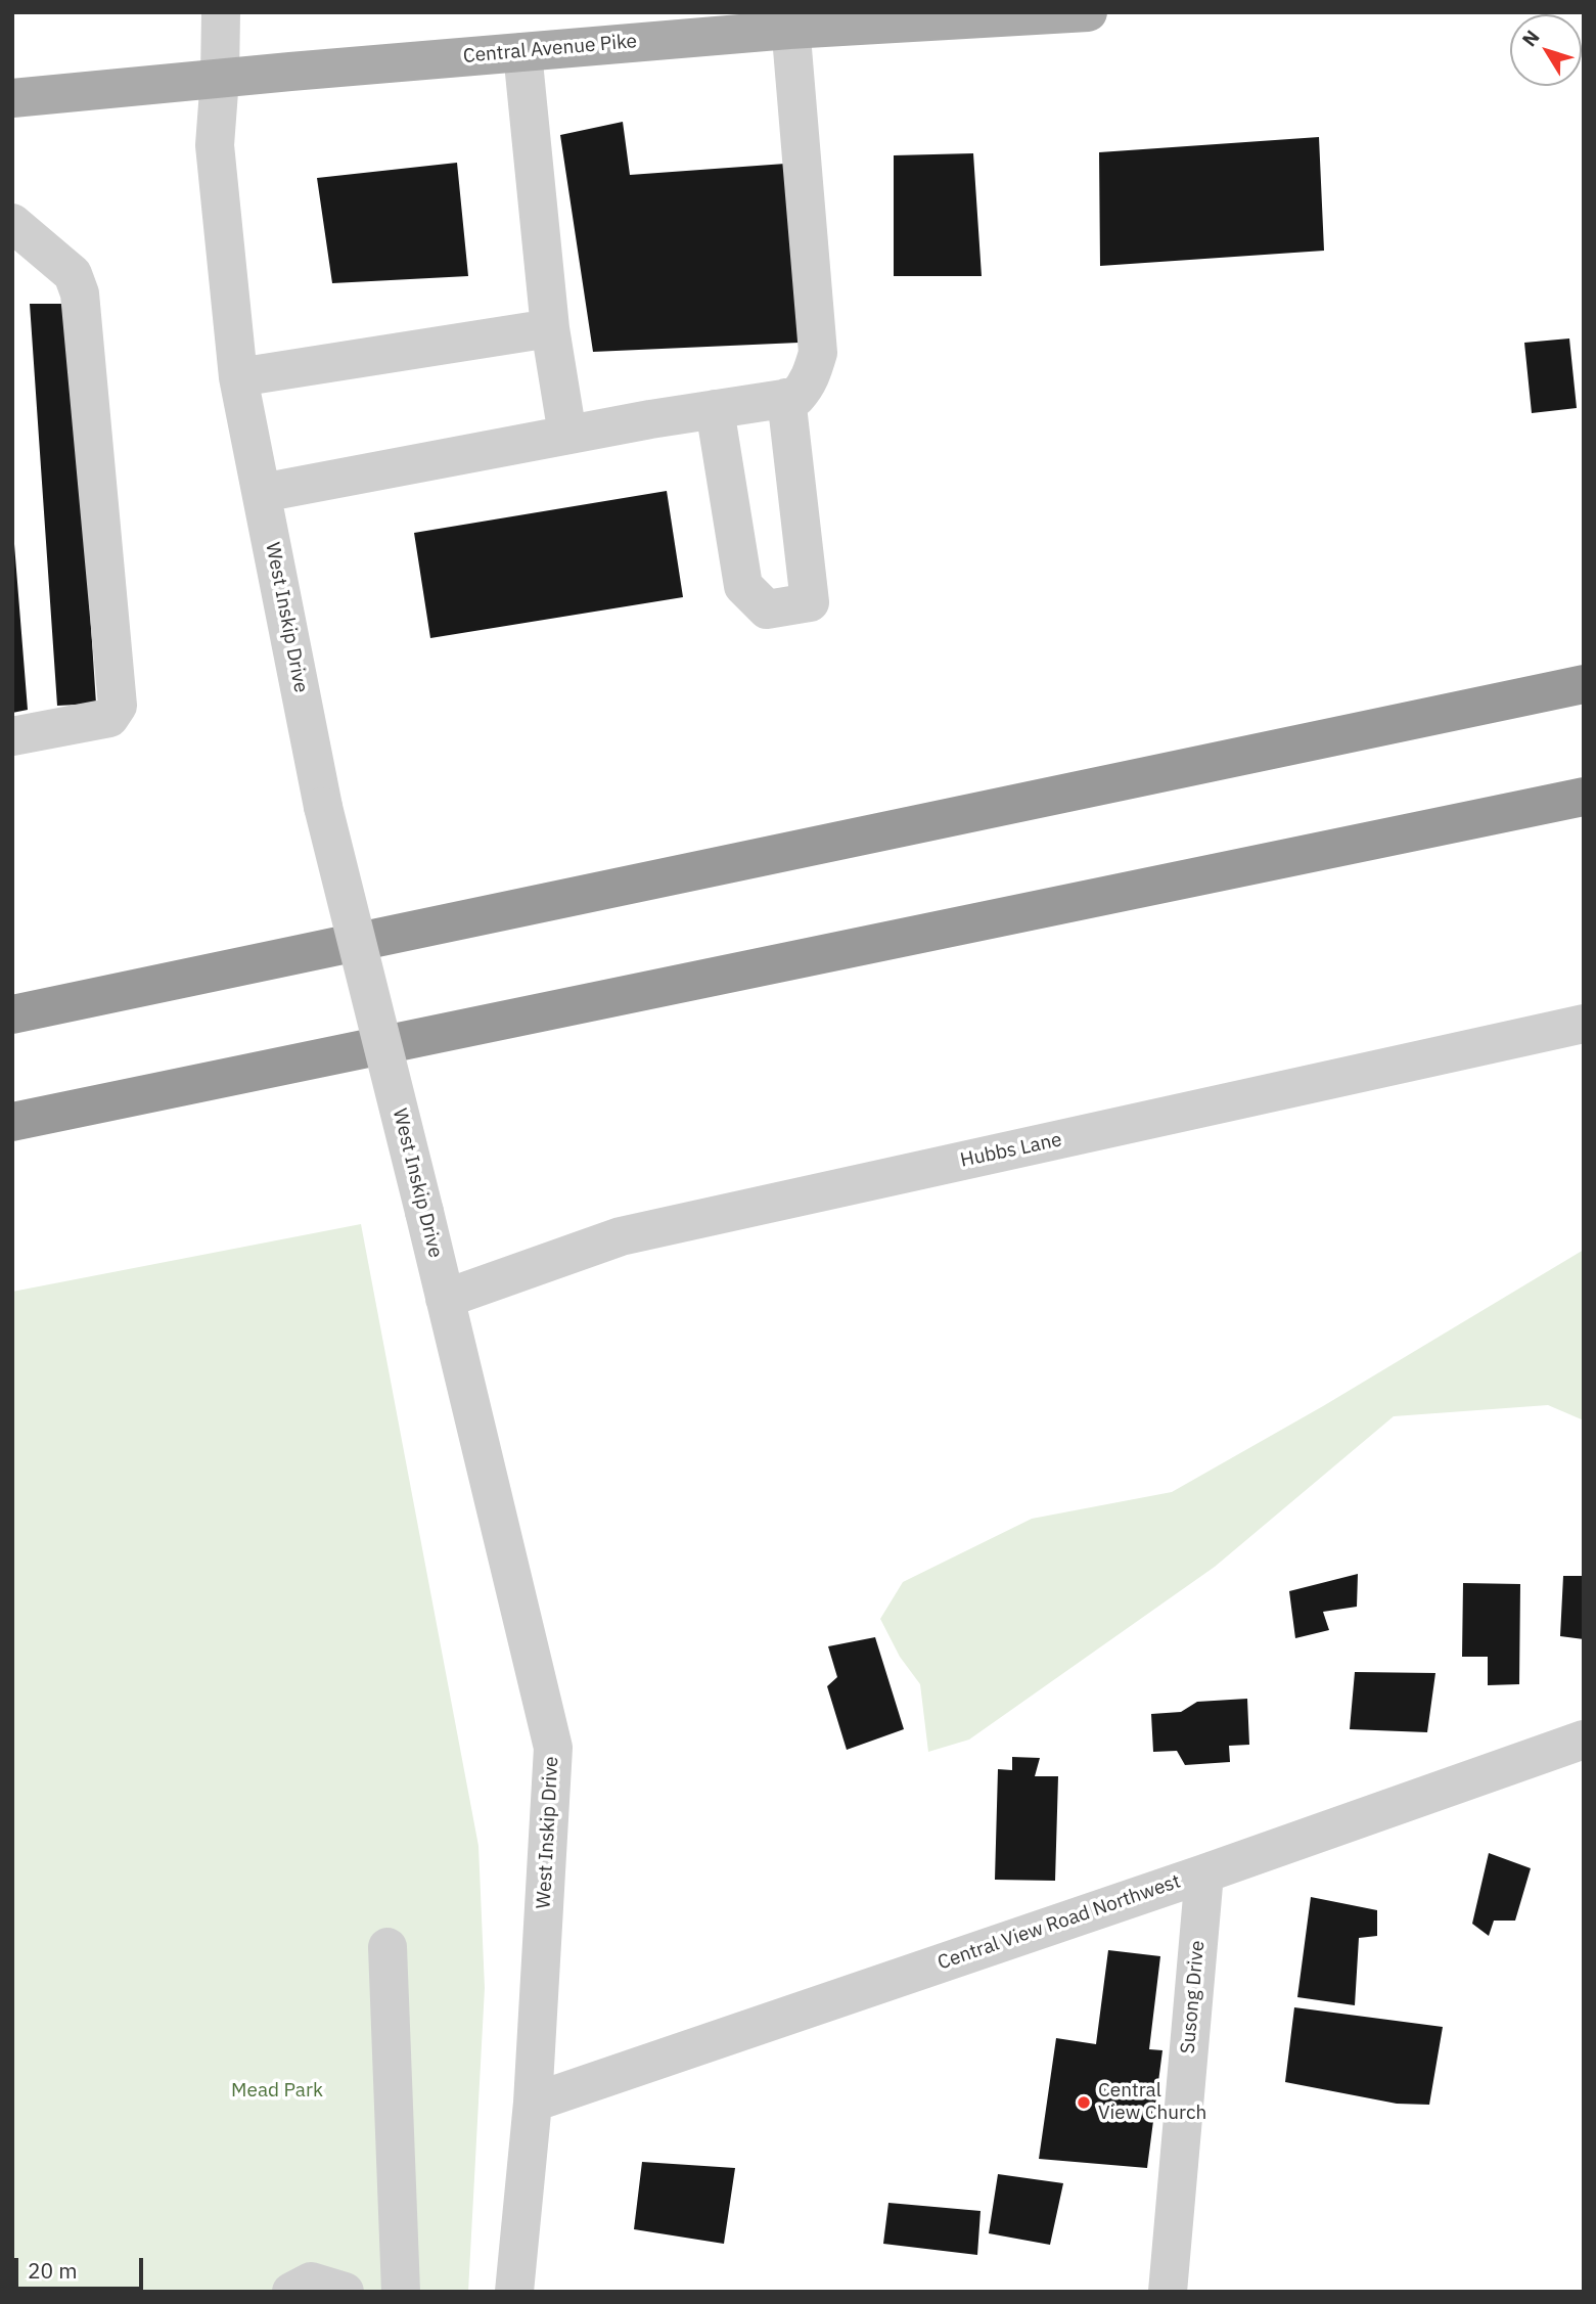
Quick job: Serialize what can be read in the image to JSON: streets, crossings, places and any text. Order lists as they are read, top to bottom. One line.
{"streets":{"main road":["Central Avenue Pike"],"street":["West Inskip Drive","Hubbs Lane","Central View Road Northwest","Susong Drive"]},"crossings":[["Central Avenue Pike","West Inskip Drive"],["West Inskip Drive","Hubbs Lane"],["West Inskip Drive","Central View Road Northwest"],["Central View Road Northwest","Susong Drive"]],"parks":["Mead Park"],"places":["Central View Church"],"scale_bar":"20 m","north":"top left"}
